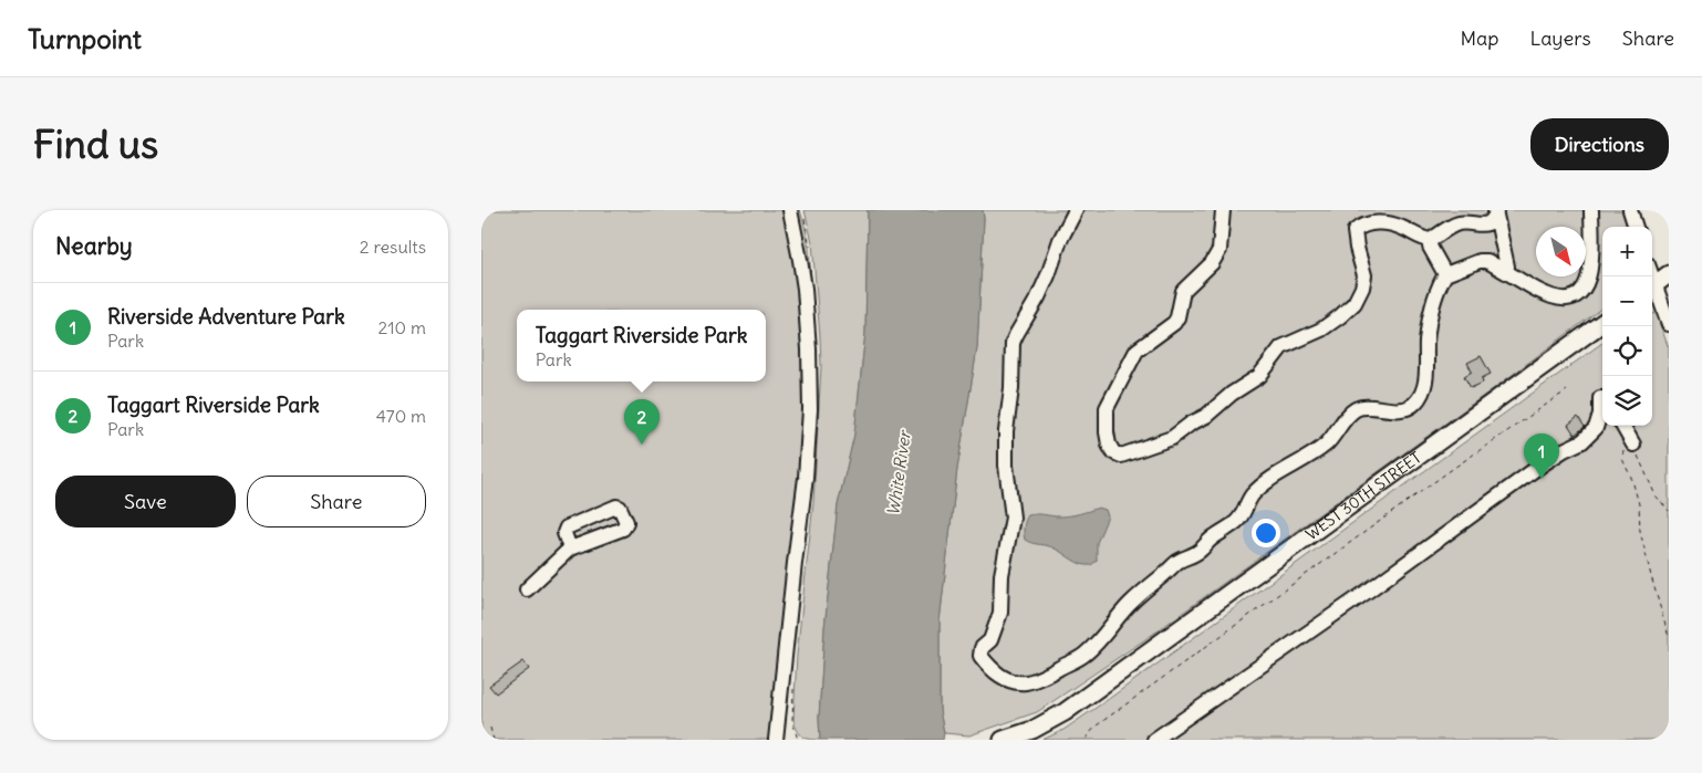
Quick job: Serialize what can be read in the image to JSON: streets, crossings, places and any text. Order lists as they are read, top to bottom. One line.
{"streets":{"main road":["WEST 30TH STREET"]},"water":["White River"],"north":"bottom right","page":{"header":"Turnpoint","nav":["Map","Layers","Share"],"buttons":["Directions",["Save","Share"]],"title":"Find us","heading":["Nearby","2 results"],"map_buttons":["+","−"],"list":[{"mark":"1","name":"Riverside Adventure Park","note":"Park","value":"210 m"},{"mark":"2","name":"Taggart Riverside Park","note":"Park","value":"470 m"}],"popup":["Taggart Riverside Park","Park"],"pins":["2","1"]}}
